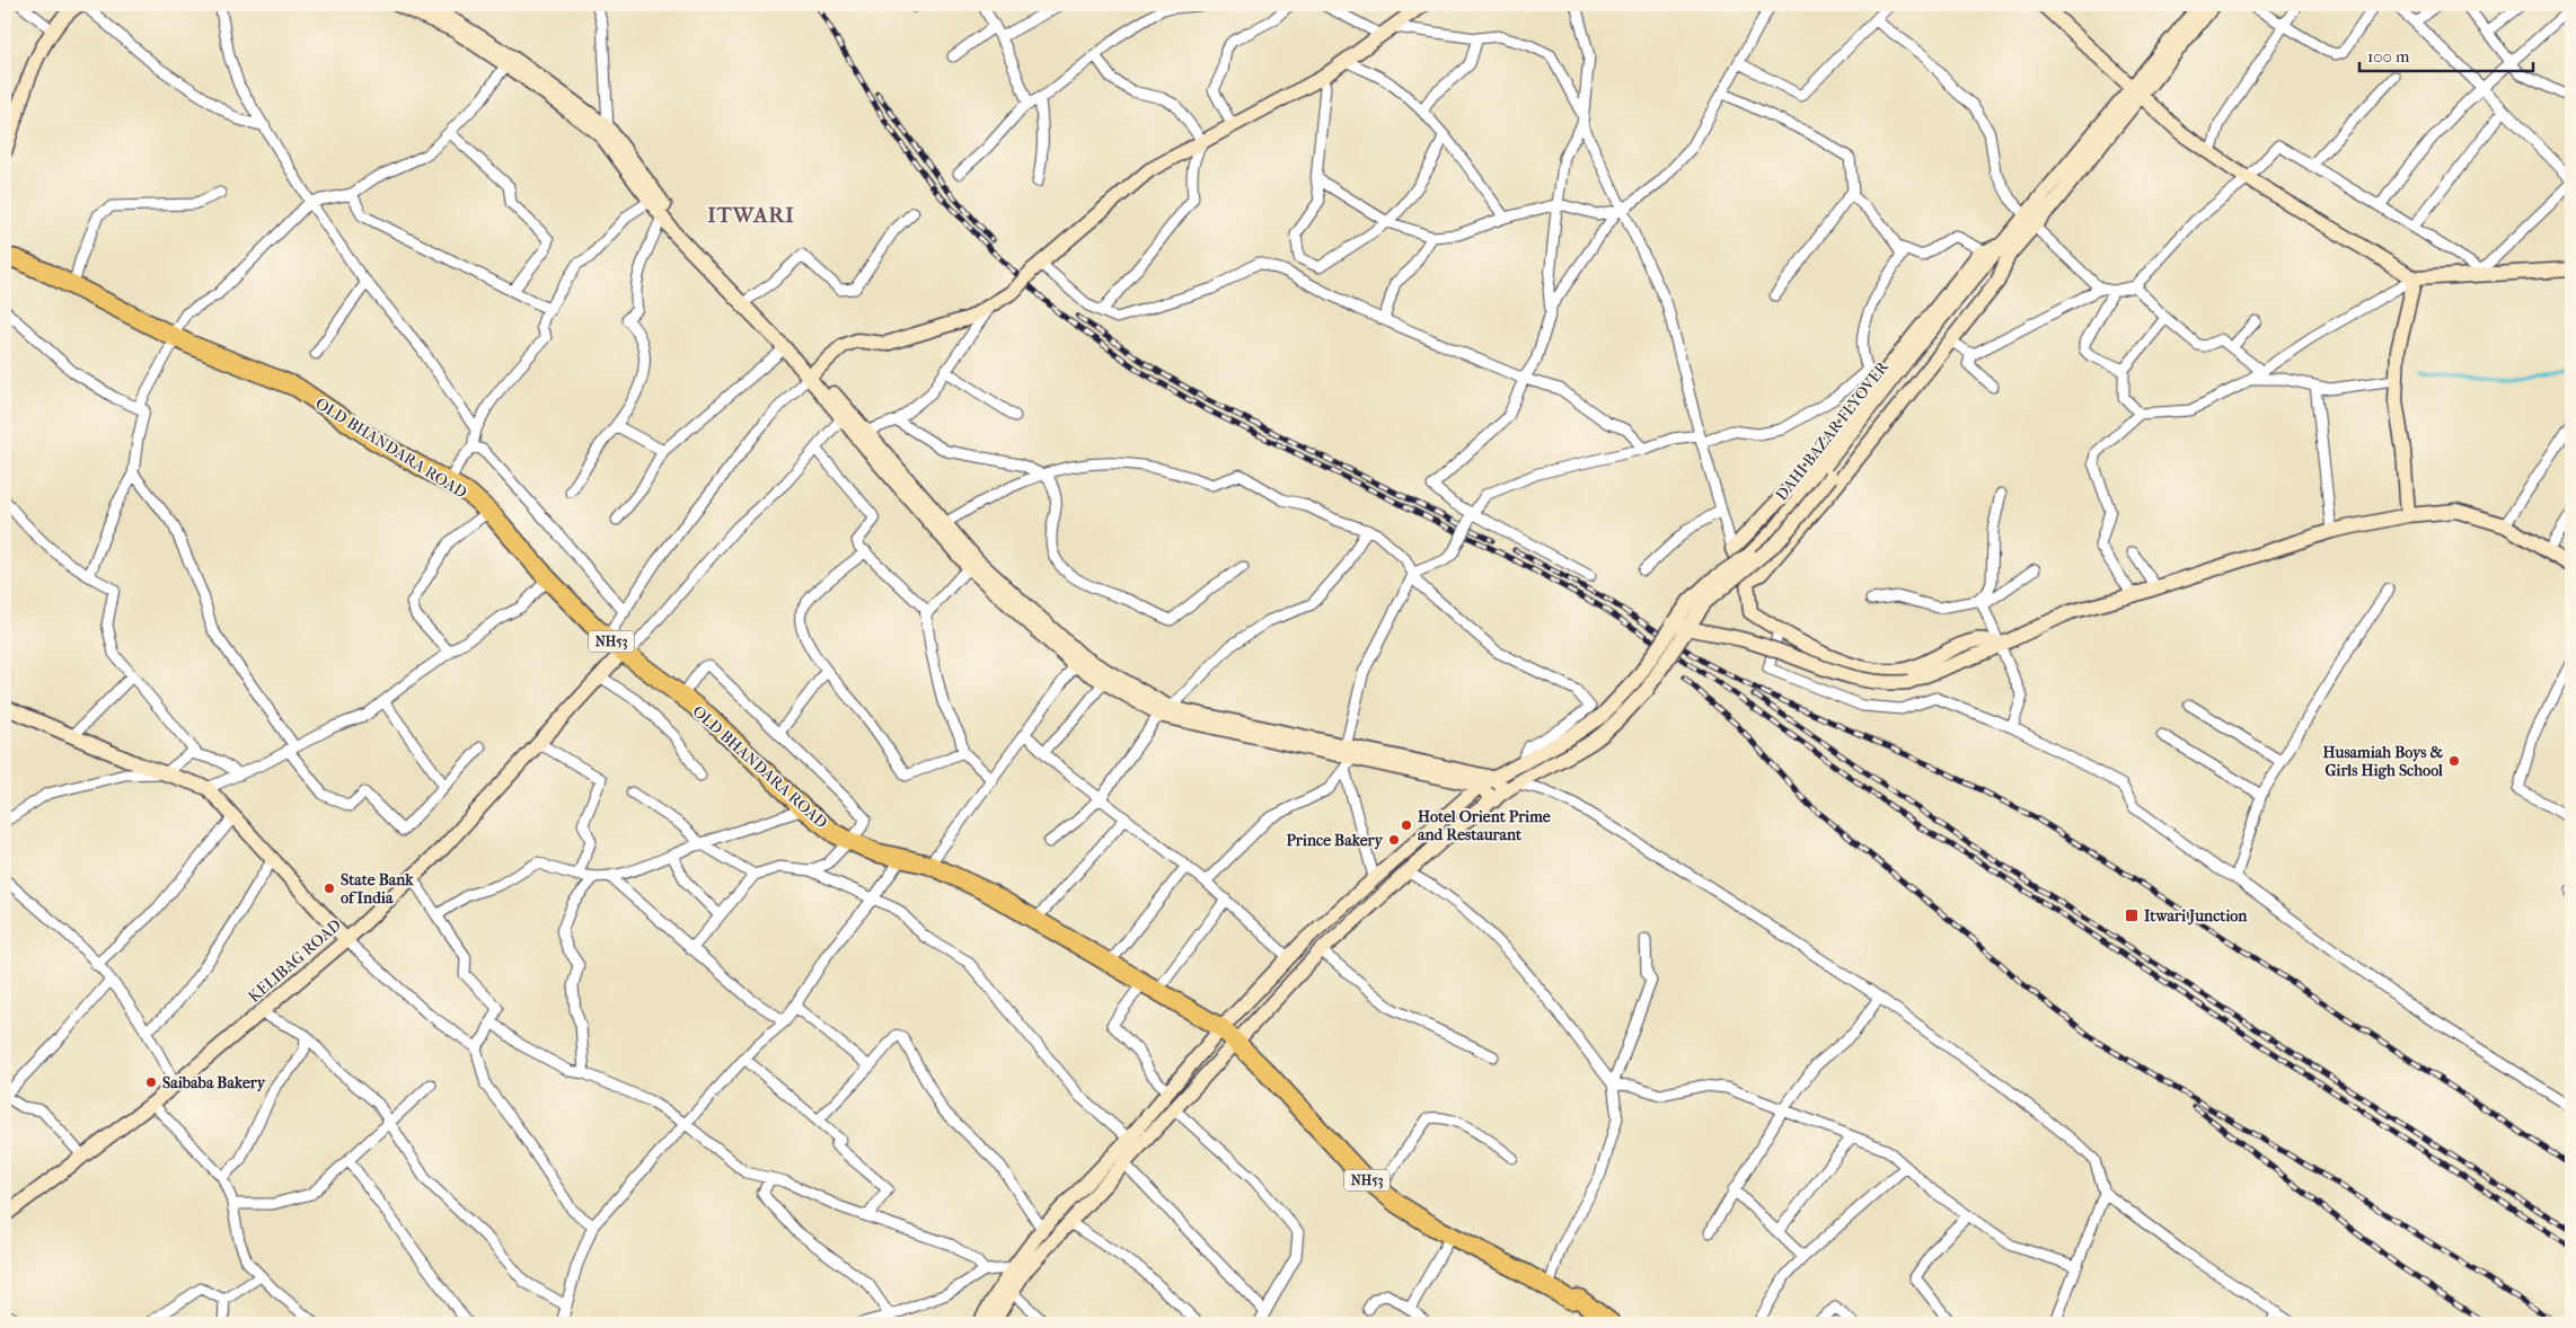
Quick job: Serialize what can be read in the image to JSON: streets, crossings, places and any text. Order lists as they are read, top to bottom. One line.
{"streets":{"highway":["OLD BHANDARA ROAD","NH53"],"street":["DAHI BAZAR FLYOVER","KELIBAG ROAD"]},"crossings":[["DAHI BAZAR FLYOVER","OLD BHANDARA ROAD"],["OLD BHANDARA ROAD","NH53"],["OLD BHANDARA ROAD","KELIBAG ROAD"]],"districts":["ITWARI"],"places":{"other":["Husamiah Boys & Girls High School","Hotel Orient Prime and Restaurant","Prince Bakery","State Bank of India","Saibaba Bakery"],"transit":["Itwari Junction"]},"scale_bar":"100 m"}
